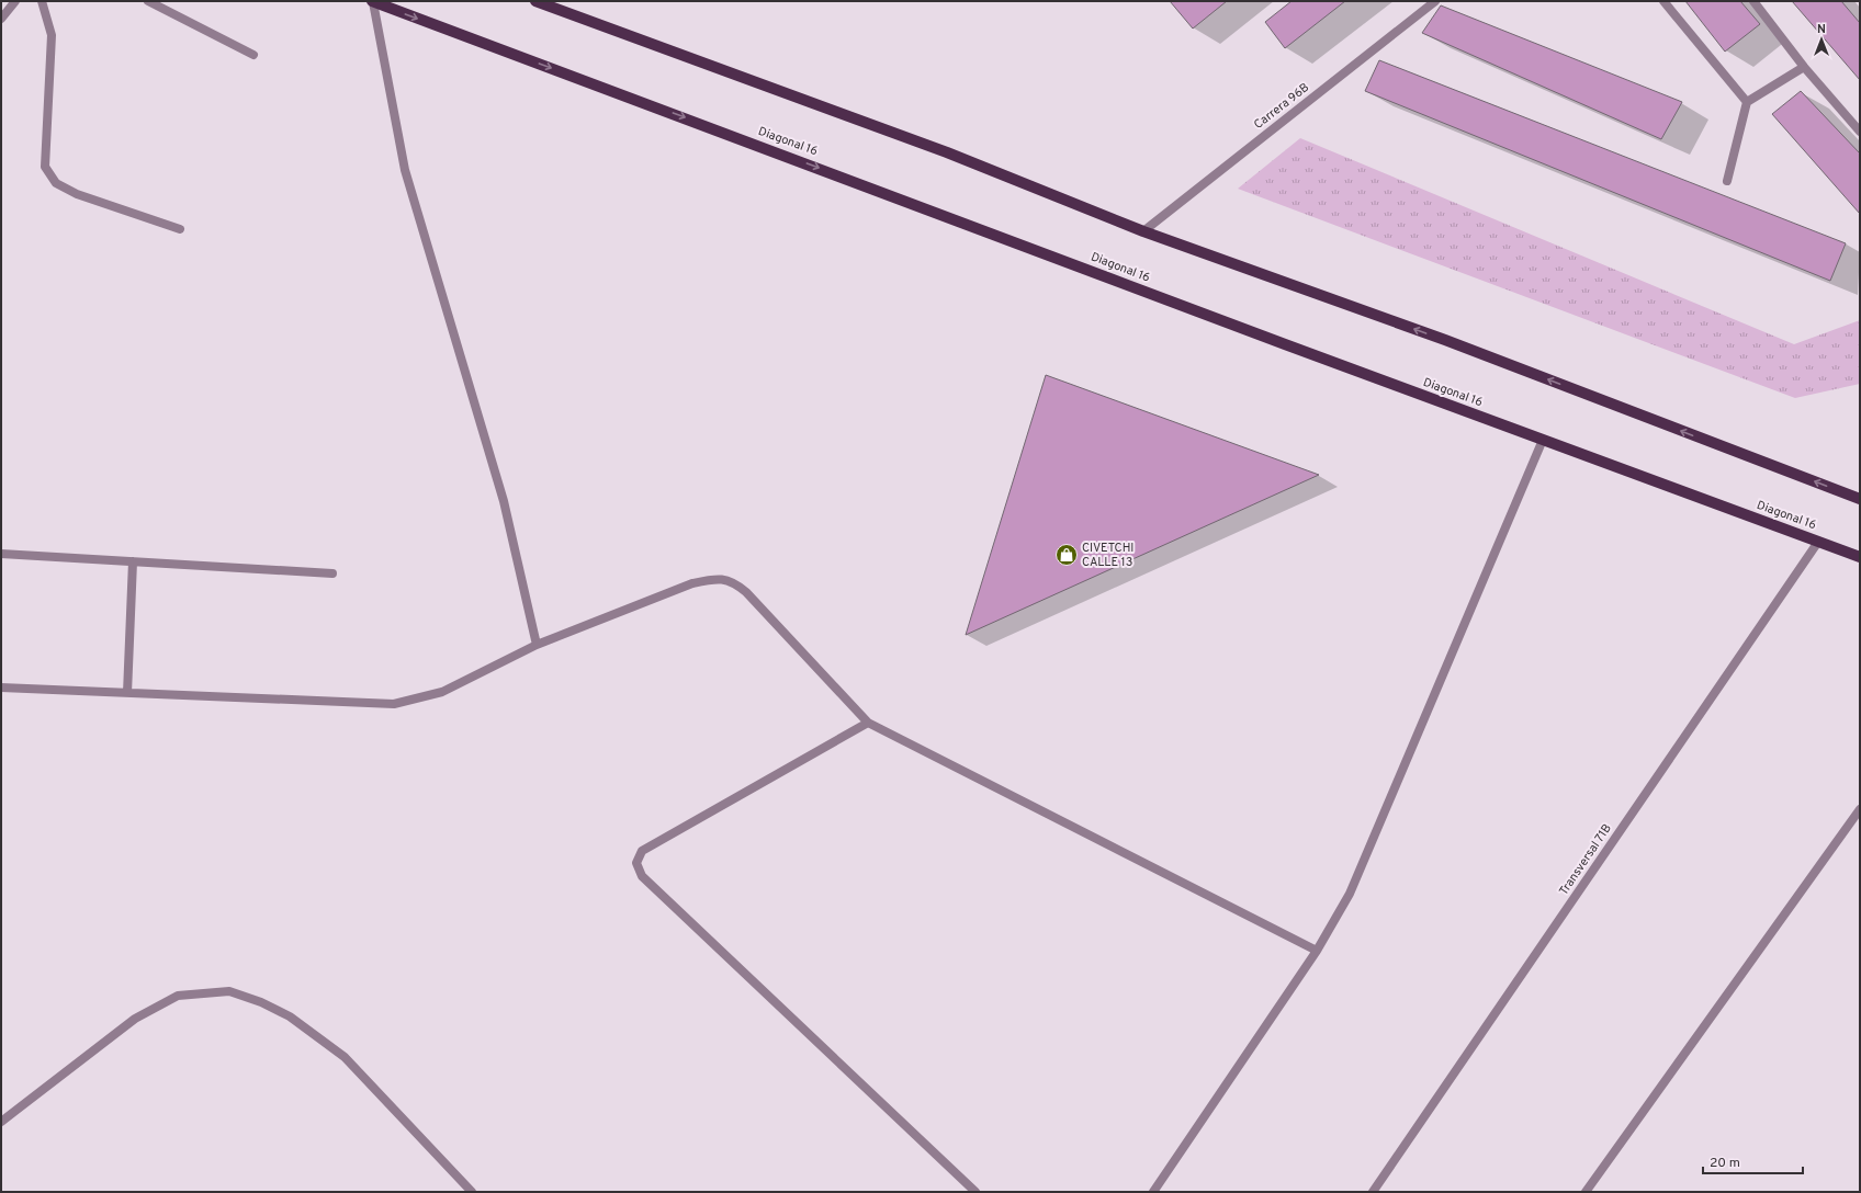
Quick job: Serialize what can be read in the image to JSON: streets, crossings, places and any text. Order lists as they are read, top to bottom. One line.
{"streets":{"main road":["Diagonal 16"],"street":["Carrera 96B","Transversal 71B"]},"crossings":[["Diagonal 16","Transversal 71B"]],"places":{"shop":["CIVETCHI CALLE 13"]},"scale_bar":"20 m","north":"top"}
